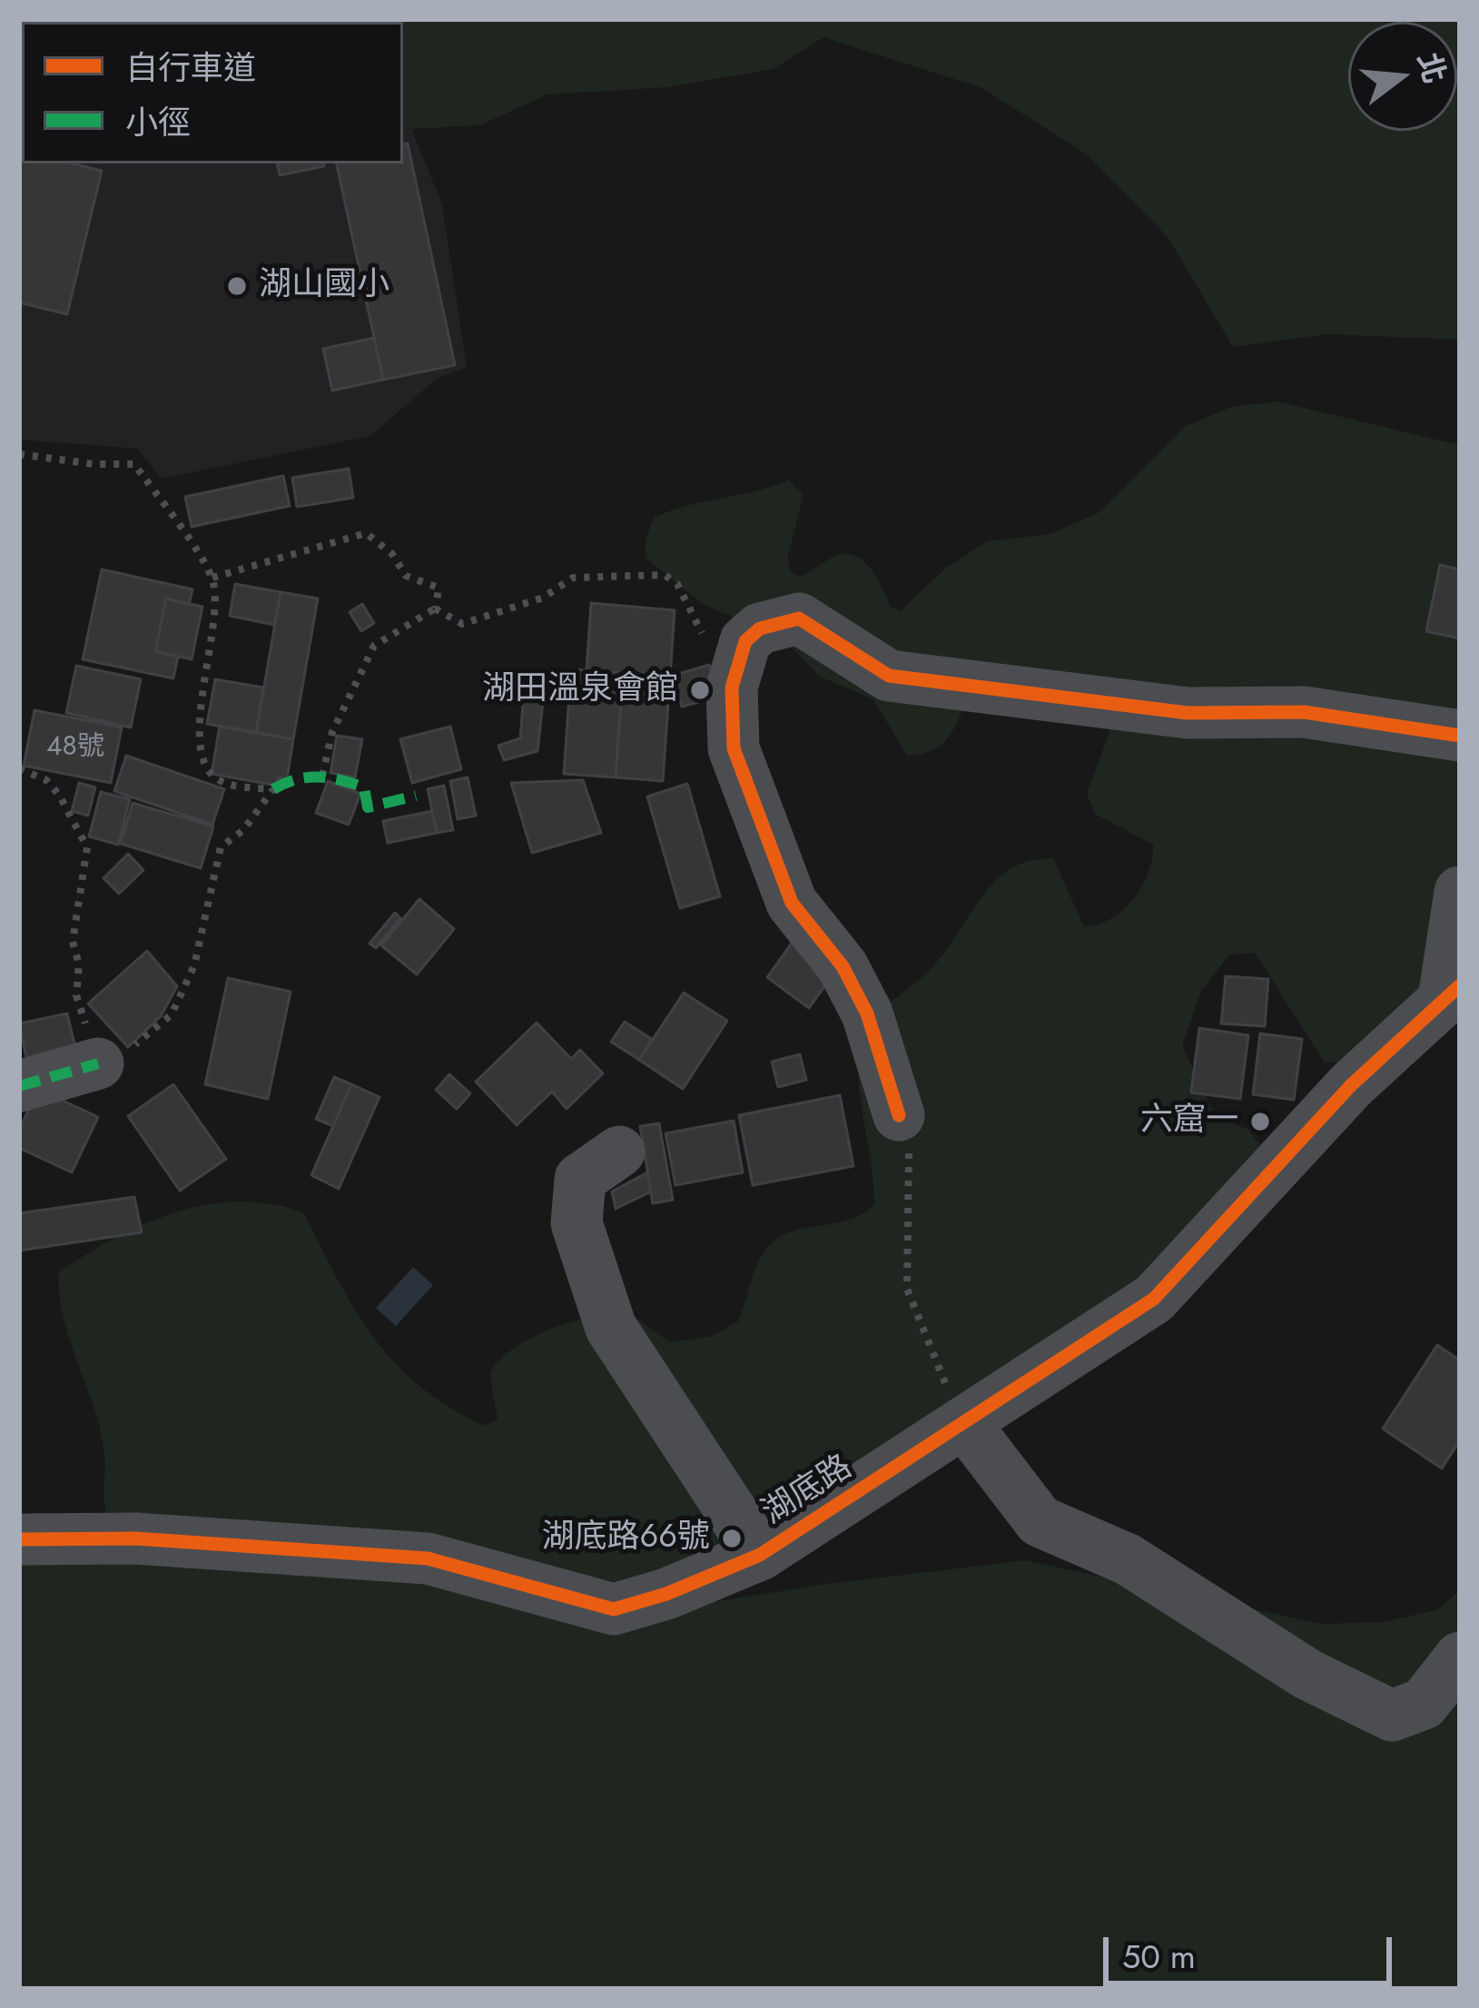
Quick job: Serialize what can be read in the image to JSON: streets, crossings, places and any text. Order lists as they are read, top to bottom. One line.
{"streets":{"street":["湖底路"]},"places":["湖山國小","湖田溫泉會館","六窟一","湖底路66號"],"house_numbers":["48號"],"legend":["自行車道","小徑"],"scale_bar":"50 m","north":"right"}
